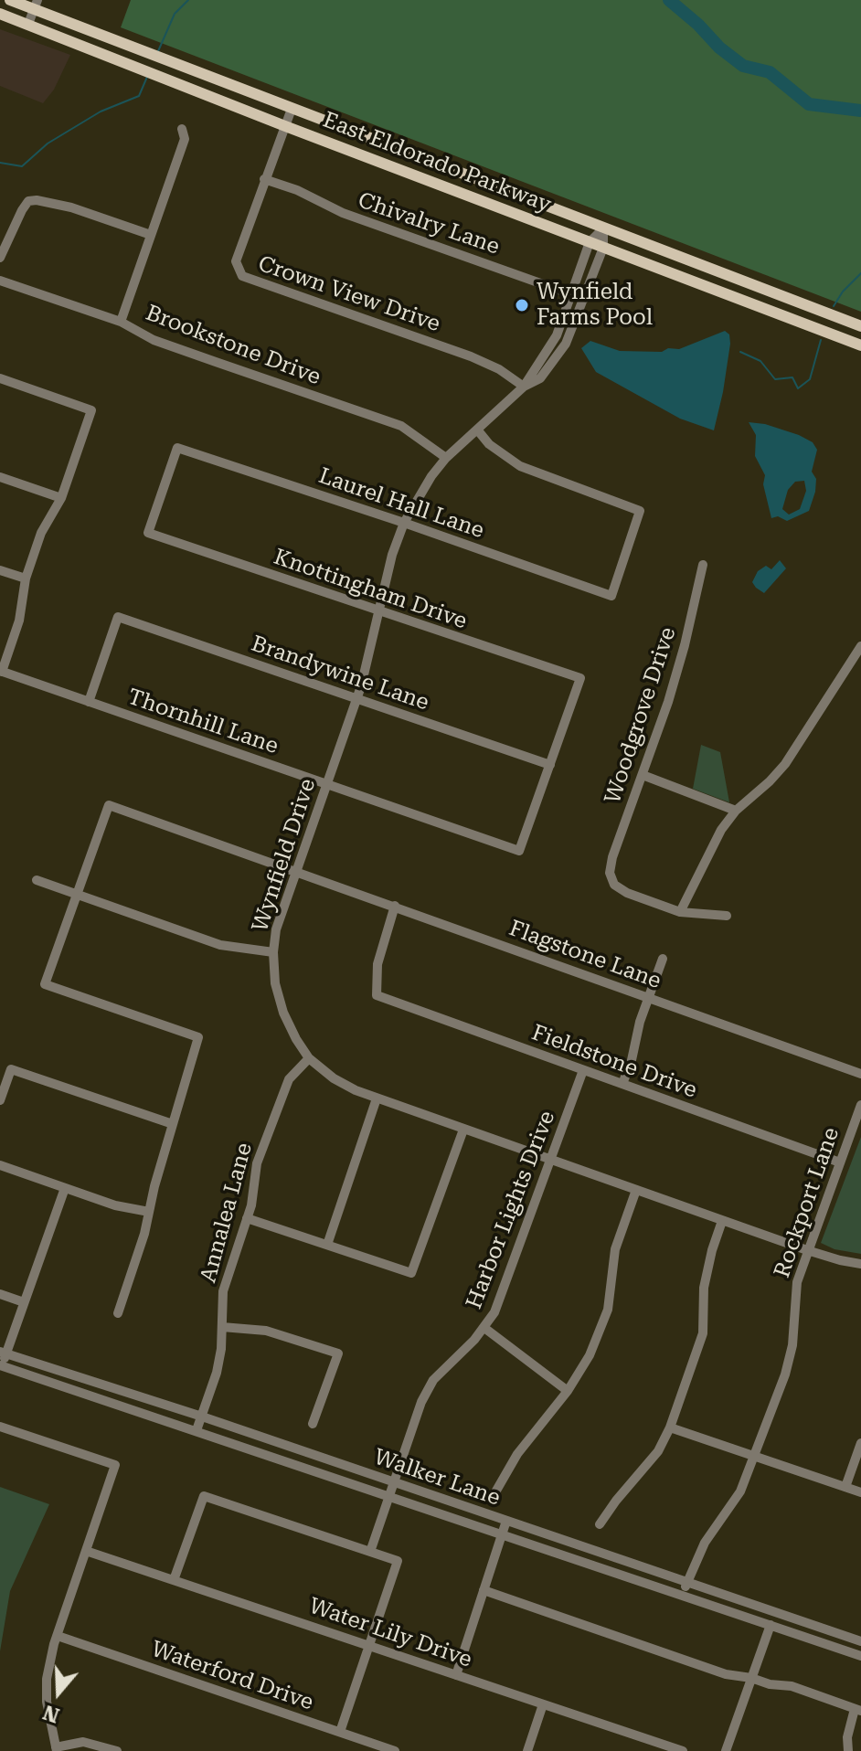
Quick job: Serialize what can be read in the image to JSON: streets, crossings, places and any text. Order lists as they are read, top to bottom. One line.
{"streets":{"main road":["East Eldorado Parkway"],"street":["Chivalry Lane","Crown View Drive","Brookstone Drive","Laurel Hall Lane","Knottingham Drive","Brandywine Lane","Woodgrove Drive","Thornhill Lane","Wynfield Drive","Flagstone Lane","Fieldstone Drive","Rockport Lane","Harbor Lights Drive","Annalea Lane","Walker Lane","Water Lily Drive","Waterford Drive"]},"crossings":[["East Eldorado Parkway","Crown View Drive"],["East Eldorado Parkway","Wynfield Drive"],["Chivalry Lane","Crown View Drive"],["Chivalry Lane","Wynfield Drive"],["Crown View Drive","Wynfield Drive"],["Brookstone Drive","Wynfield Drive"],["Laurel Hall Lane","Knottingham Drive"],["Laurel Hall Lane","Wynfield Drive"],["Knottingham Drive","Brandywine Lane"],["Knottingham Drive","Thornhill Lane"],["Knottingham Drive","Wynfield Drive"],["Brandywine Lane","Thornhill Lane"],["Brandywine Lane","Wynfield Drive"],["Thornhill Lane","Wynfield Drive"],["Wynfield Drive","Flagstone Lane"],["Wynfield Drive","Rockport Lane"],["Wynfield Drive","Harbor Lights Drive"],["Wynfield Drive","Annalea Lane"],["Flagstone Lane","Fieldstone Drive"],["Fieldstone Drive","Rockport Lane"],["Fieldstone Drive","Harbor Lights Drive"],["Rockport Lane","Walker Lane"],["Harbor Lights Drive","Walker Lane"],["Annalea Lane","Walker Lane"]],"places":["Wynfield Farms Pool"],"north":"bottom"}
